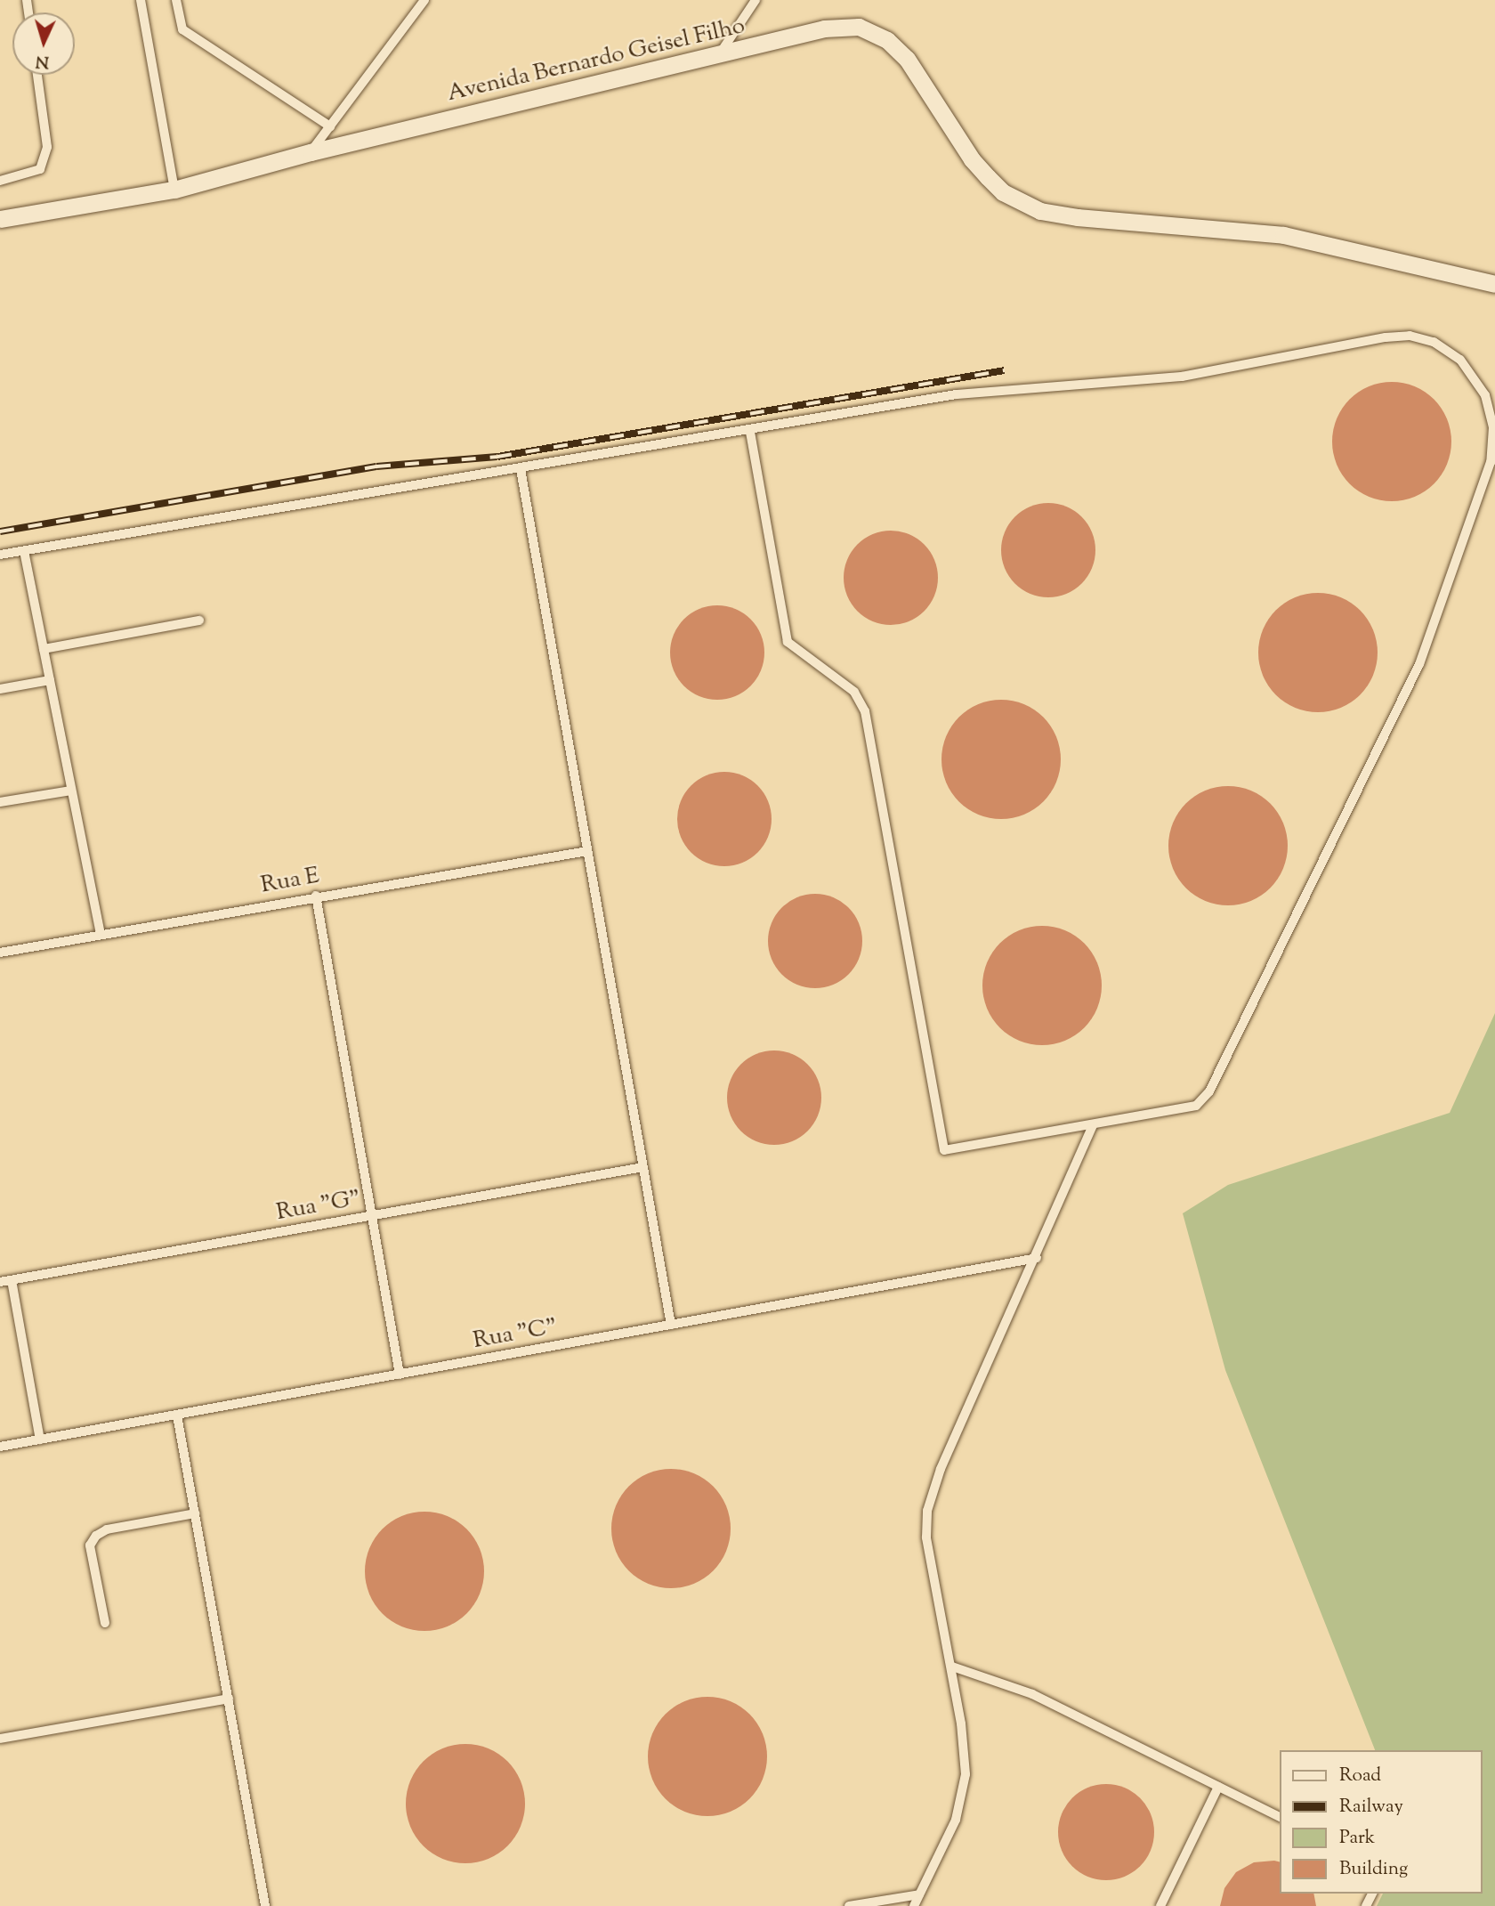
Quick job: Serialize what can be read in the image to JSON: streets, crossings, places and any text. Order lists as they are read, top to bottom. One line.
{"streets":{"street":["Avenida Bernardo Geisel Filho"],"lane":["Rua E","Rua \"G\"","Rua \"C\""]},"legend":["Road","Railway","Park","Building"],"north":"bottom"}
